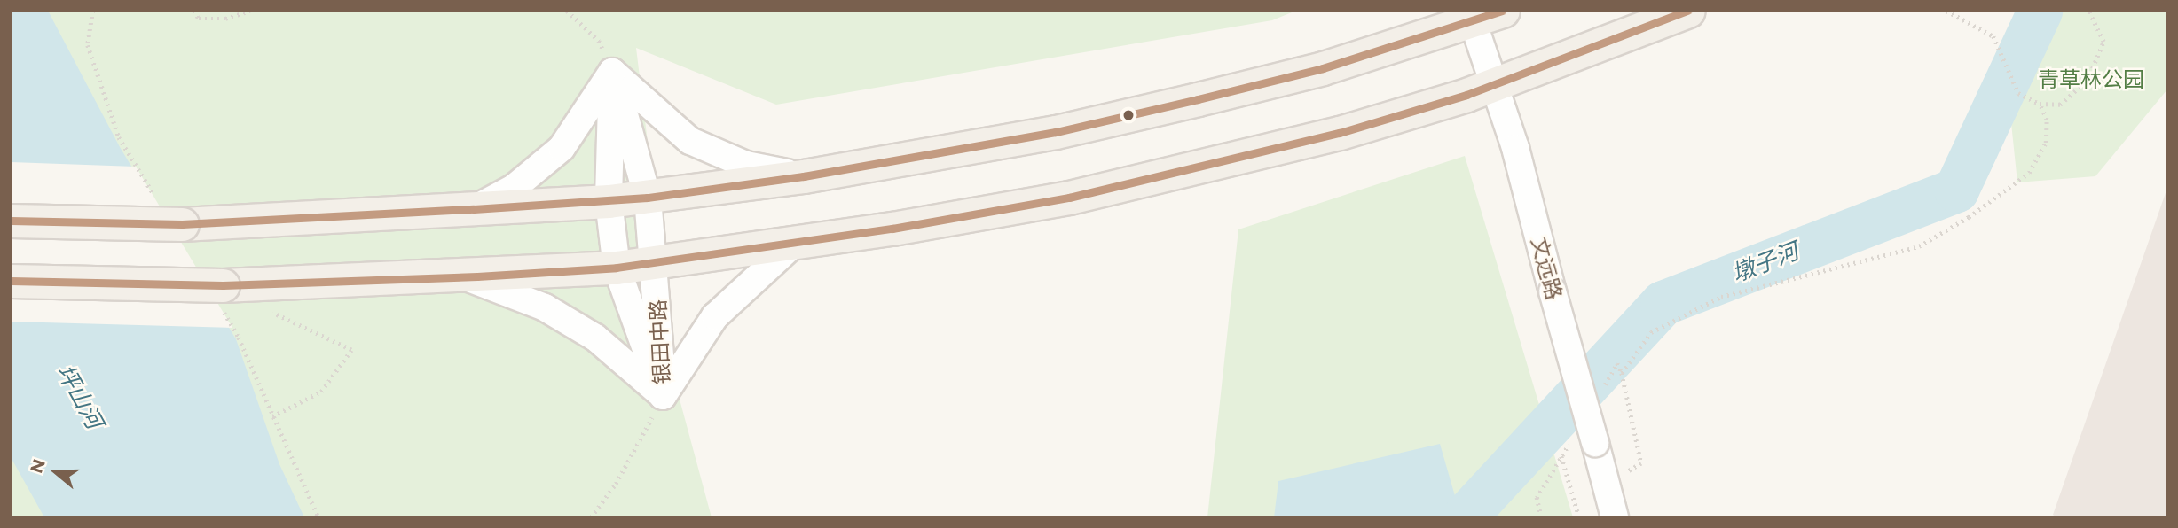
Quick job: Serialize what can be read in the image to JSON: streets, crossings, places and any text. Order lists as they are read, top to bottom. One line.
{"streets":{"street":["文远路","银田中路"]},"water":["墩子河","坪山河"],"parks":["青草林公园"],"north":"left"}
